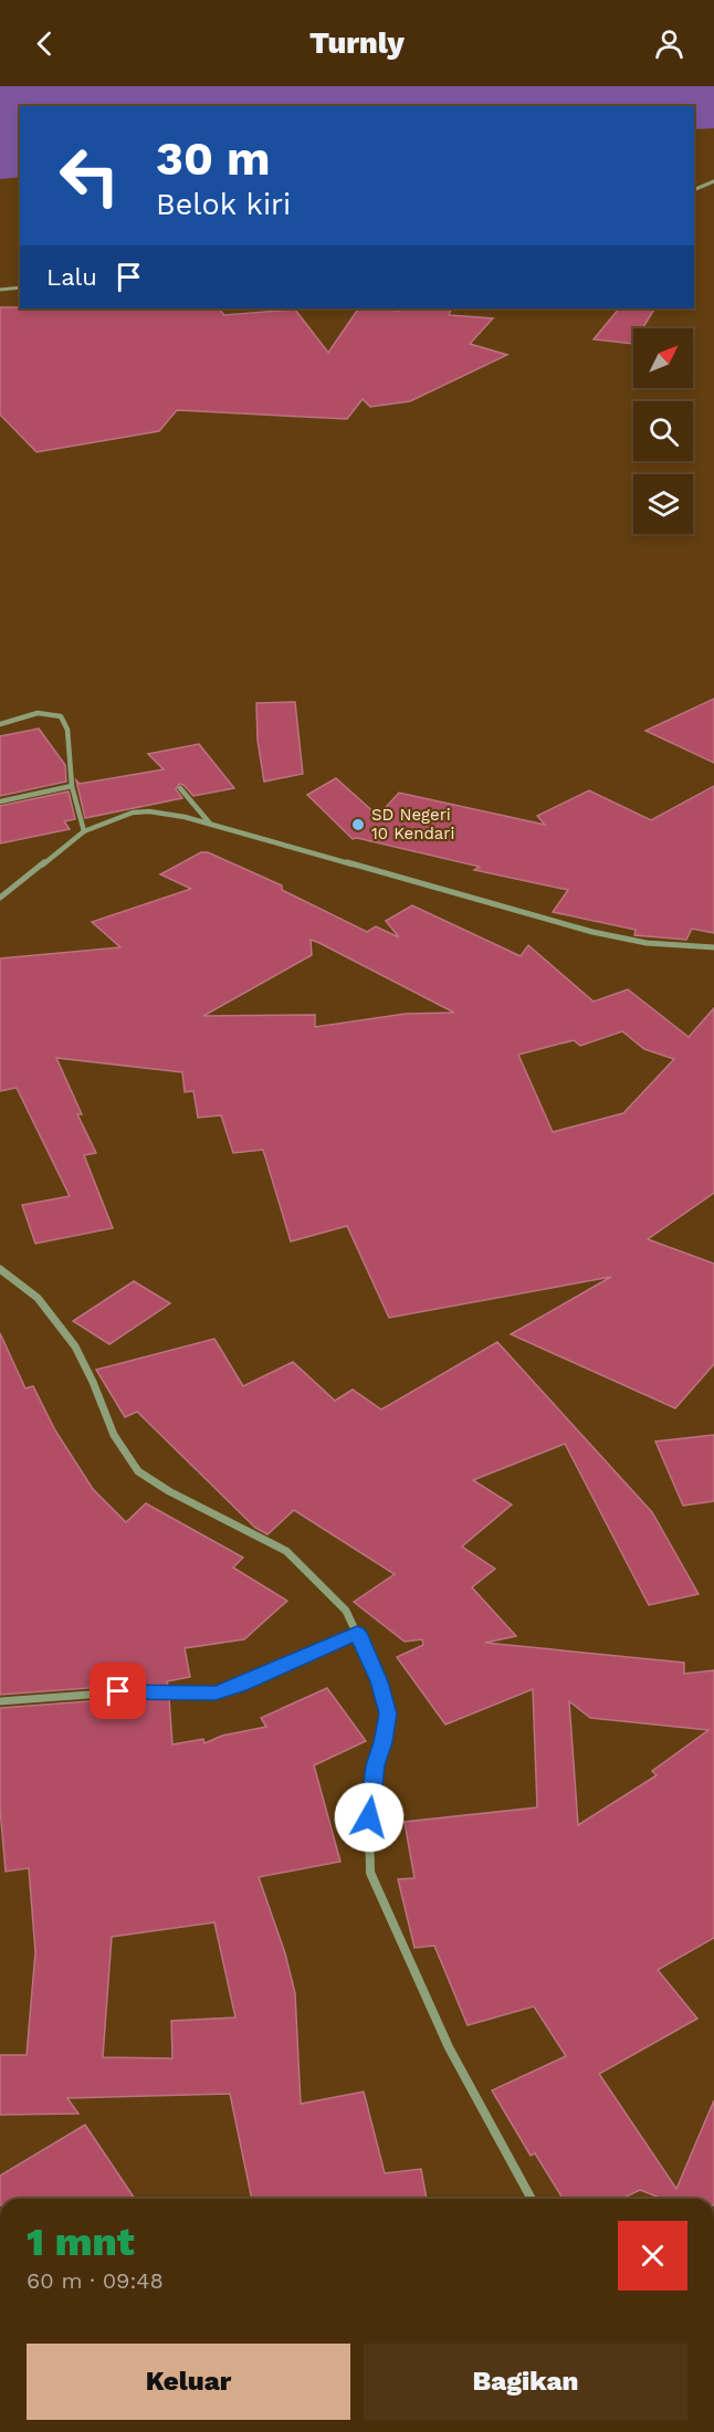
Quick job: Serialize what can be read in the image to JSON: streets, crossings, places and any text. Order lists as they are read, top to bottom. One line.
{"places":["SD Negeri 10 Kendari"],"north":"top right","page":{"header":"Turnly","turn":["30 m","Belok kiri"],"then":"Lalu","heading":["1 mnt","60 m · 09:48"],"buttons":["Keluar","Bagikan"]}}
